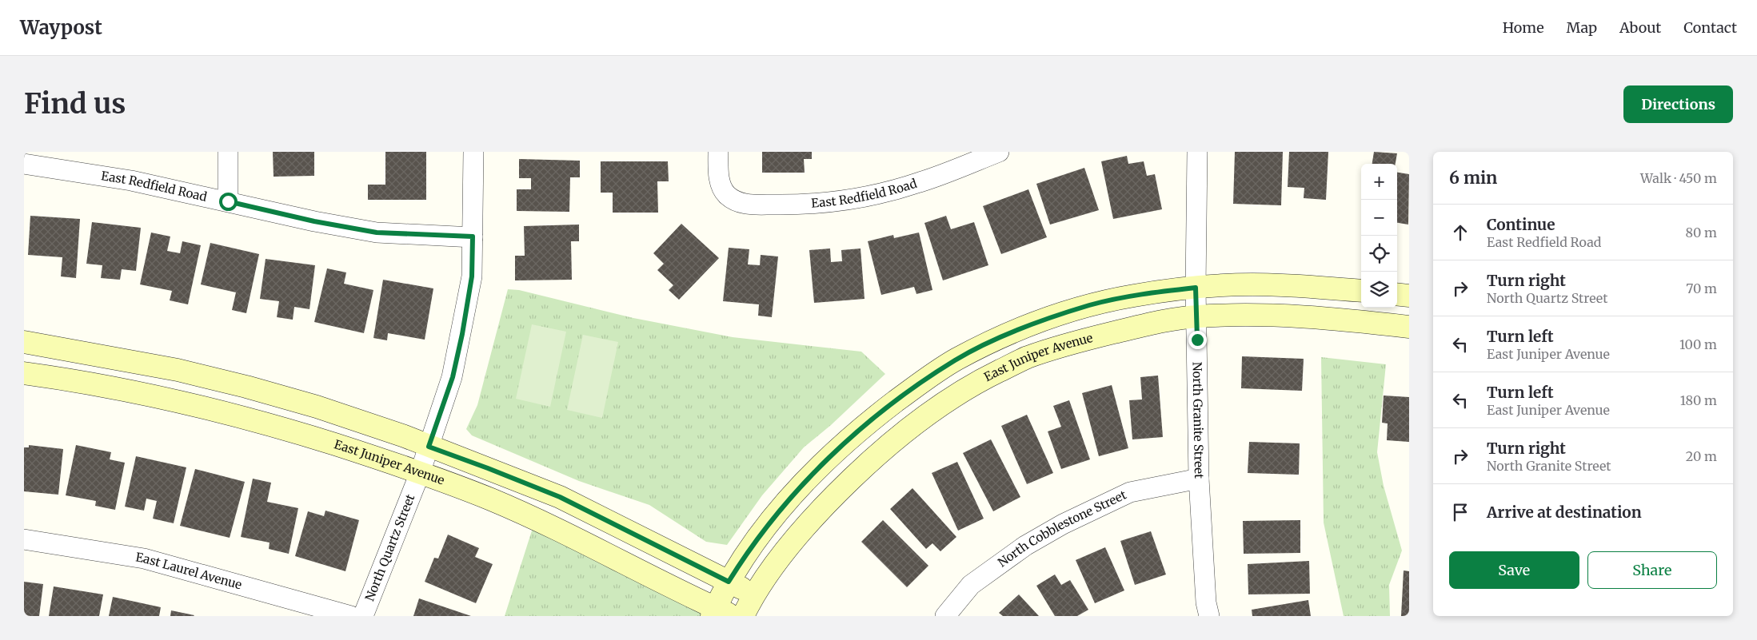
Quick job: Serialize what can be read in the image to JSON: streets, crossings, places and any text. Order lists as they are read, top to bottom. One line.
{"streets":{"street":["East Redfield Road","East Juniper Avenue","North Granite Street","North Cobblestone Street","North Quartz Street","East Laurel Avenue"]},"crossings":[["East Redfield Road","North Quartz Street"],["East Juniper Avenue","North Granite Street"],["East Juniper Avenue","North Quartz Street"],["North Granite Street","North Cobblestone Street"]],"page":{"header":"Waypost","nav":["Home","Map","About","Contact"],"buttons":["Directions",["Save","Share"]],"title":"Find us","heading":["6 min","Walk · 450 m"],"map_buttons":["+","−"],"list":[["Continue","East Redfield Road","80 m"],["Turn right","North Quartz Street","70 m"],["Turn left","East Juniper Avenue","100 m"],["Turn left","East Juniper Avenue","180 m"],["Turn right","North Granite Street","20 m"],"Arrive at destination"]}}
